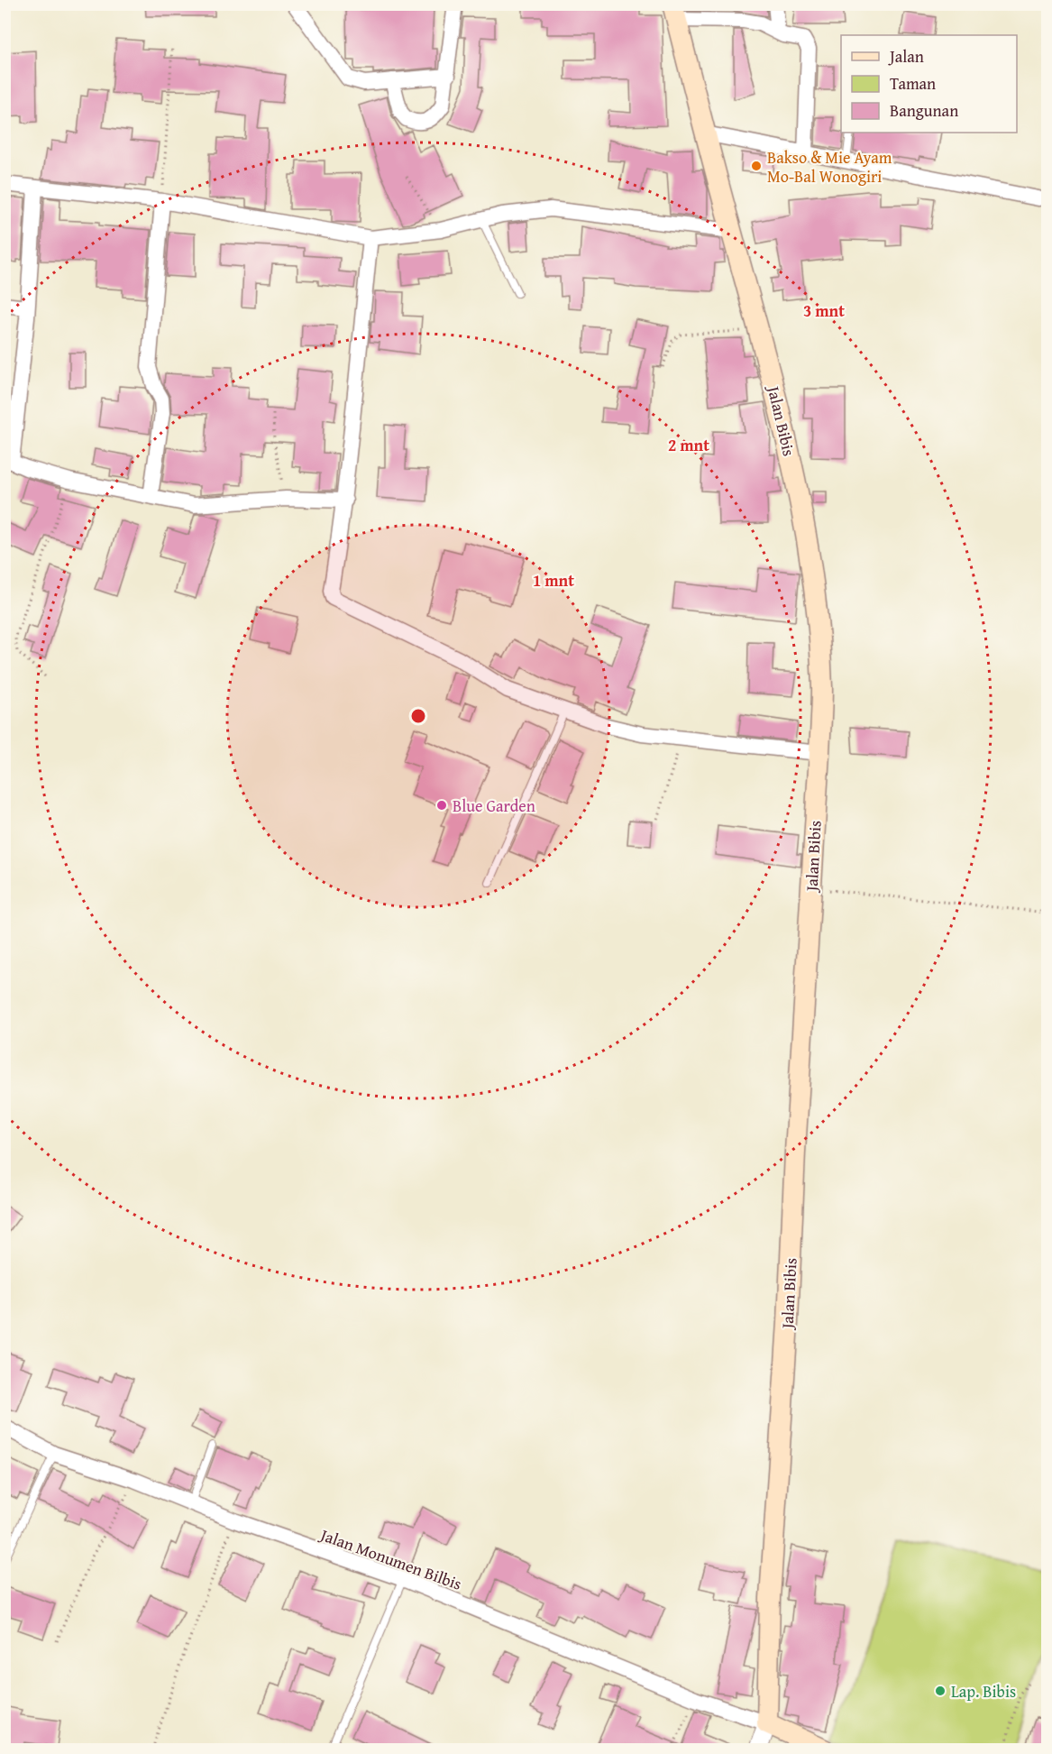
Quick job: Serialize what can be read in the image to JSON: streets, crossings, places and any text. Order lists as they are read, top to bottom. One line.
{"streets":{"main road":["Jalan Bibis"],"street":["Jalan Monumen Bilbis"]},"crossings":[["Jalan Bibis","Jalan Monumen Bilbis"]],"places":["Bakso & Mie Ayam Mo-Bal Wonogiri","Blue Garden","Lap. Bibis"],"legend":["Jalan","Taman","Bangunan"],"rings":["3 mnt","2 mnt","1 mnt"]}
